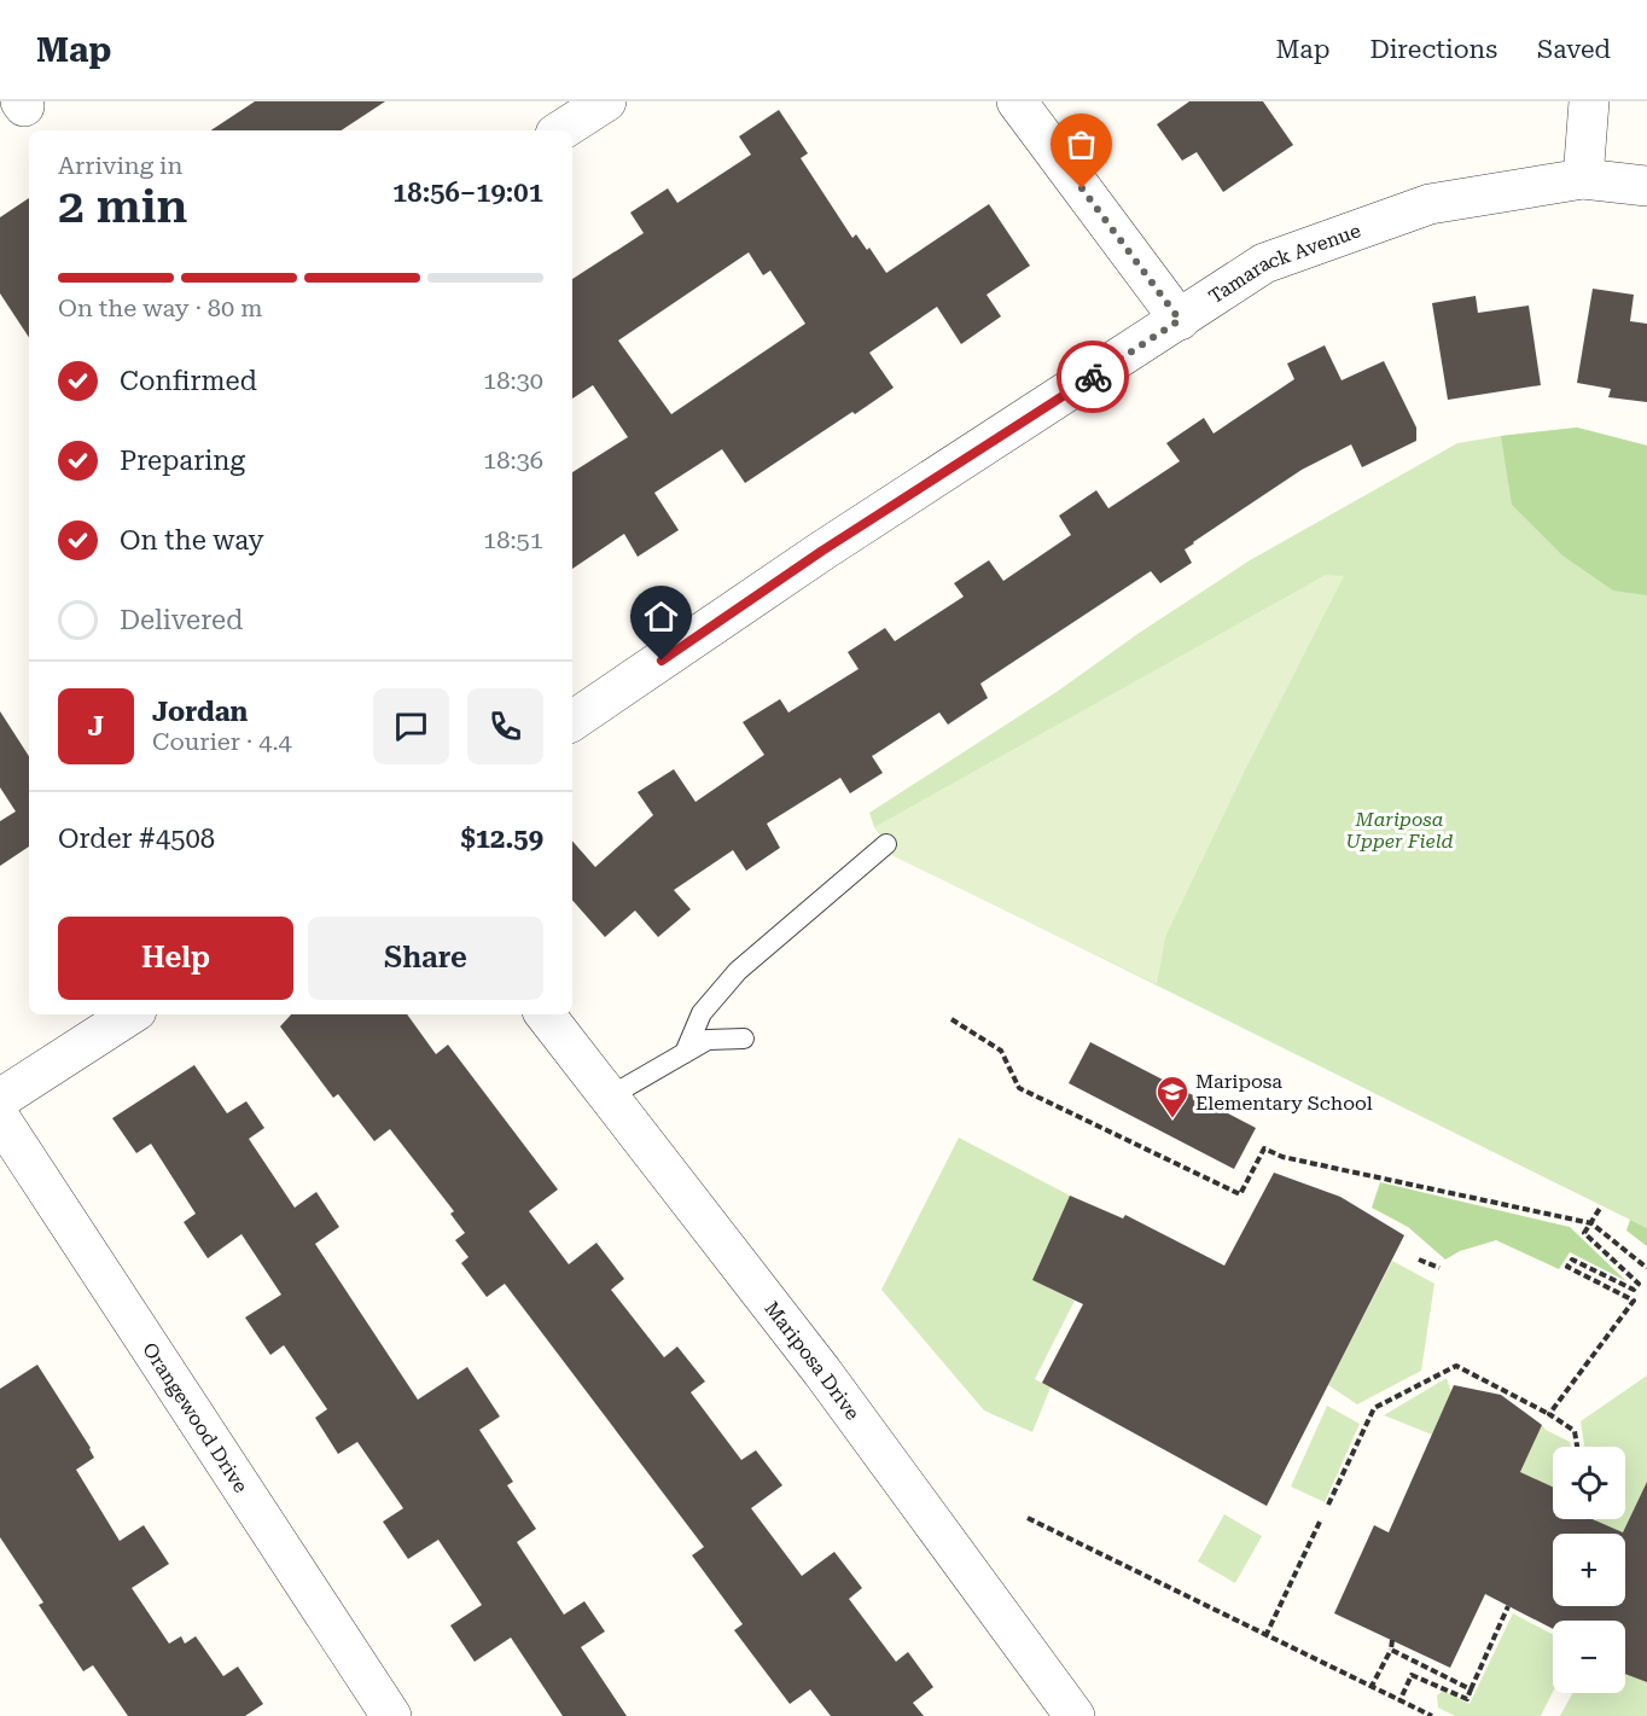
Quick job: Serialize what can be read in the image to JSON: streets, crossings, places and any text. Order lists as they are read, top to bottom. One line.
{"streets":{"street":["Tamarack Avenue","Mariposa Drive","Orangewood Drive"]},"parks":["Mariposa Upper Field"],"places":{"school or university":["Mariposa Elementary School"]},"page":{"header":"Map","nav":["Map","Directions","Saved"],"heading":["2 min","Arriving in","18:56–19:01"],"panel":["Jordan","Courier · 4.4","Order #4508","$12.59"],"bar":"On the way · 80 m","list":[["Confirmed","18:30"],["Preparing","18:36"],["On the way","18:51"],"Delivered"],"round":"J","buttons":["Help","Share"],"map_buttons":["+","−"]}}
